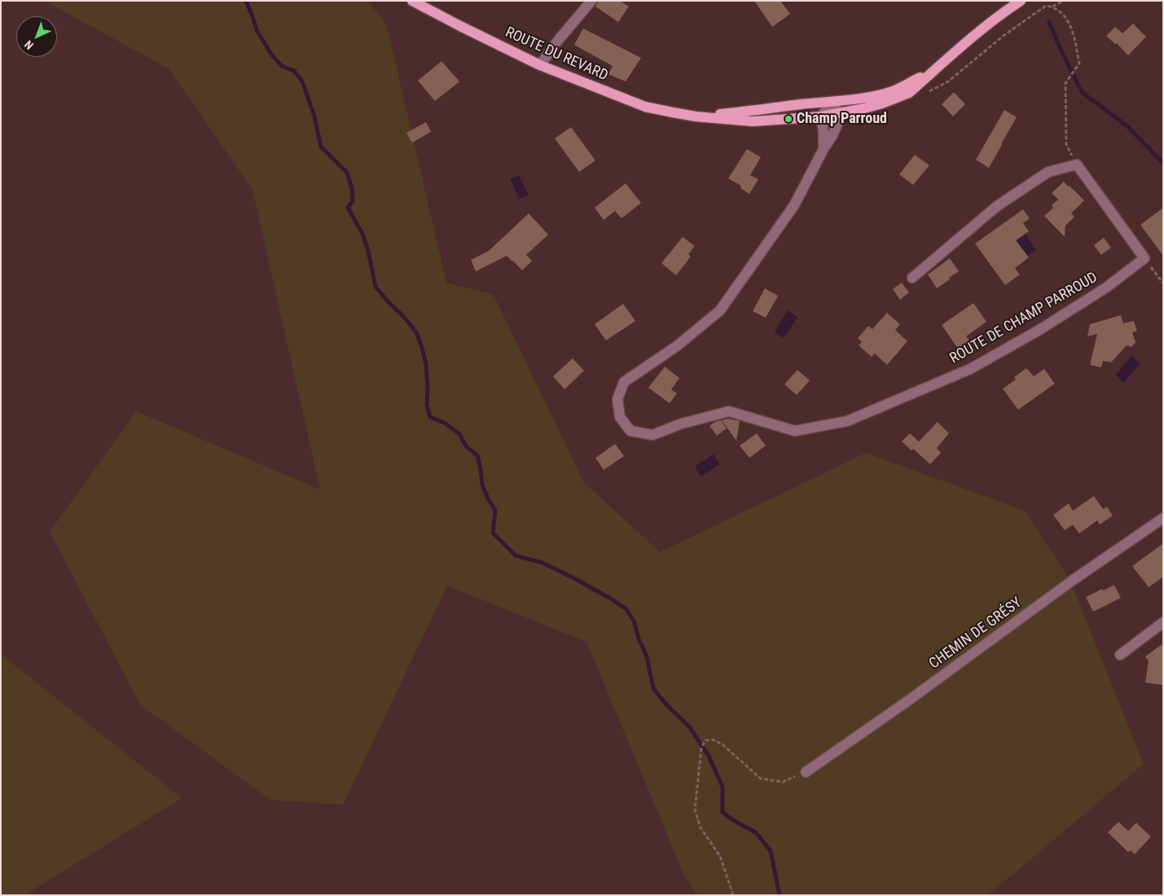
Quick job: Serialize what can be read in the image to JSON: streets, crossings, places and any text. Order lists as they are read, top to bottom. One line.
{"streets":{"main road":["ROUTE DU REVARD"],"street":["ROUTE DE CHAMP PARROUD","CHEMIN DE GRÉSY"]},"crossings":[["ROUTE DU REVARD","ROUTE DE CHAMP PARROUD"]],"places":["Champ Parroud"],"north":"bottom left"}
